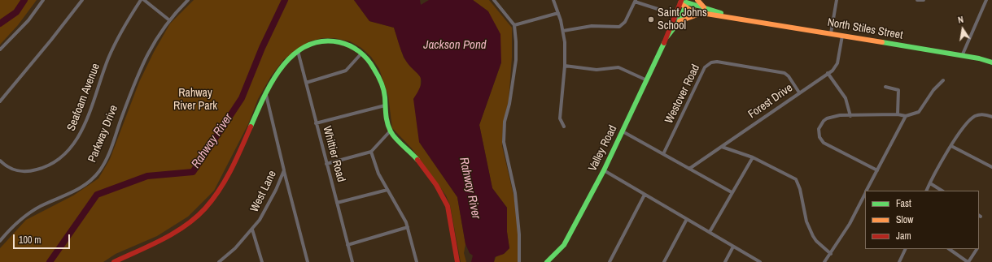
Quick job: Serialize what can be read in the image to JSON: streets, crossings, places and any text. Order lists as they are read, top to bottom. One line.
{"streets":{"street":["North Stiles Street","Westover Road","Seafoam Avenue","Forest Drive","Parkway Drive","Valley Road","Whittier Road","West Lane"]},"crossings":[["North Stiles Street","Forest Drive"],["North Stiles Street","Valley Road"],["Westover Road","Forest Drive"]],"water":["Jackson Pond","Rahway River"],"parks":["Rahway River Park"],"places":["Saint Johns School"],"legend":["Fast","Slow","Jam"],"scale_bar":"100 m","north":"top"}
